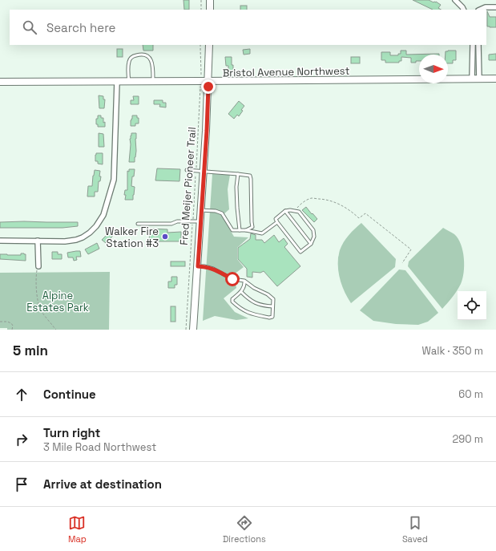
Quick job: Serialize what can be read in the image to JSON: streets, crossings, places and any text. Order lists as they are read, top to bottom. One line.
{"streets":{"street":["Bristol Avenue Northwest"],"path":["Fred Meijer Pioneer Trail"]},"crossings":[["Bristol Avenue Northwest","Fred Meijer Pioneer Trail"]],"parks":["Alpine Estates Park"],"places":["Walker Fire Station #3"],"north":"right","page":{"search":"Search here","heading":["5 min","Walk · 350 m"],"list":[["Continue","60 m"],["Turn right","3 Mile Road Northwest","290 m"],"Arrive at destination"],"nav":["Map","Directions","Saved"]}}
